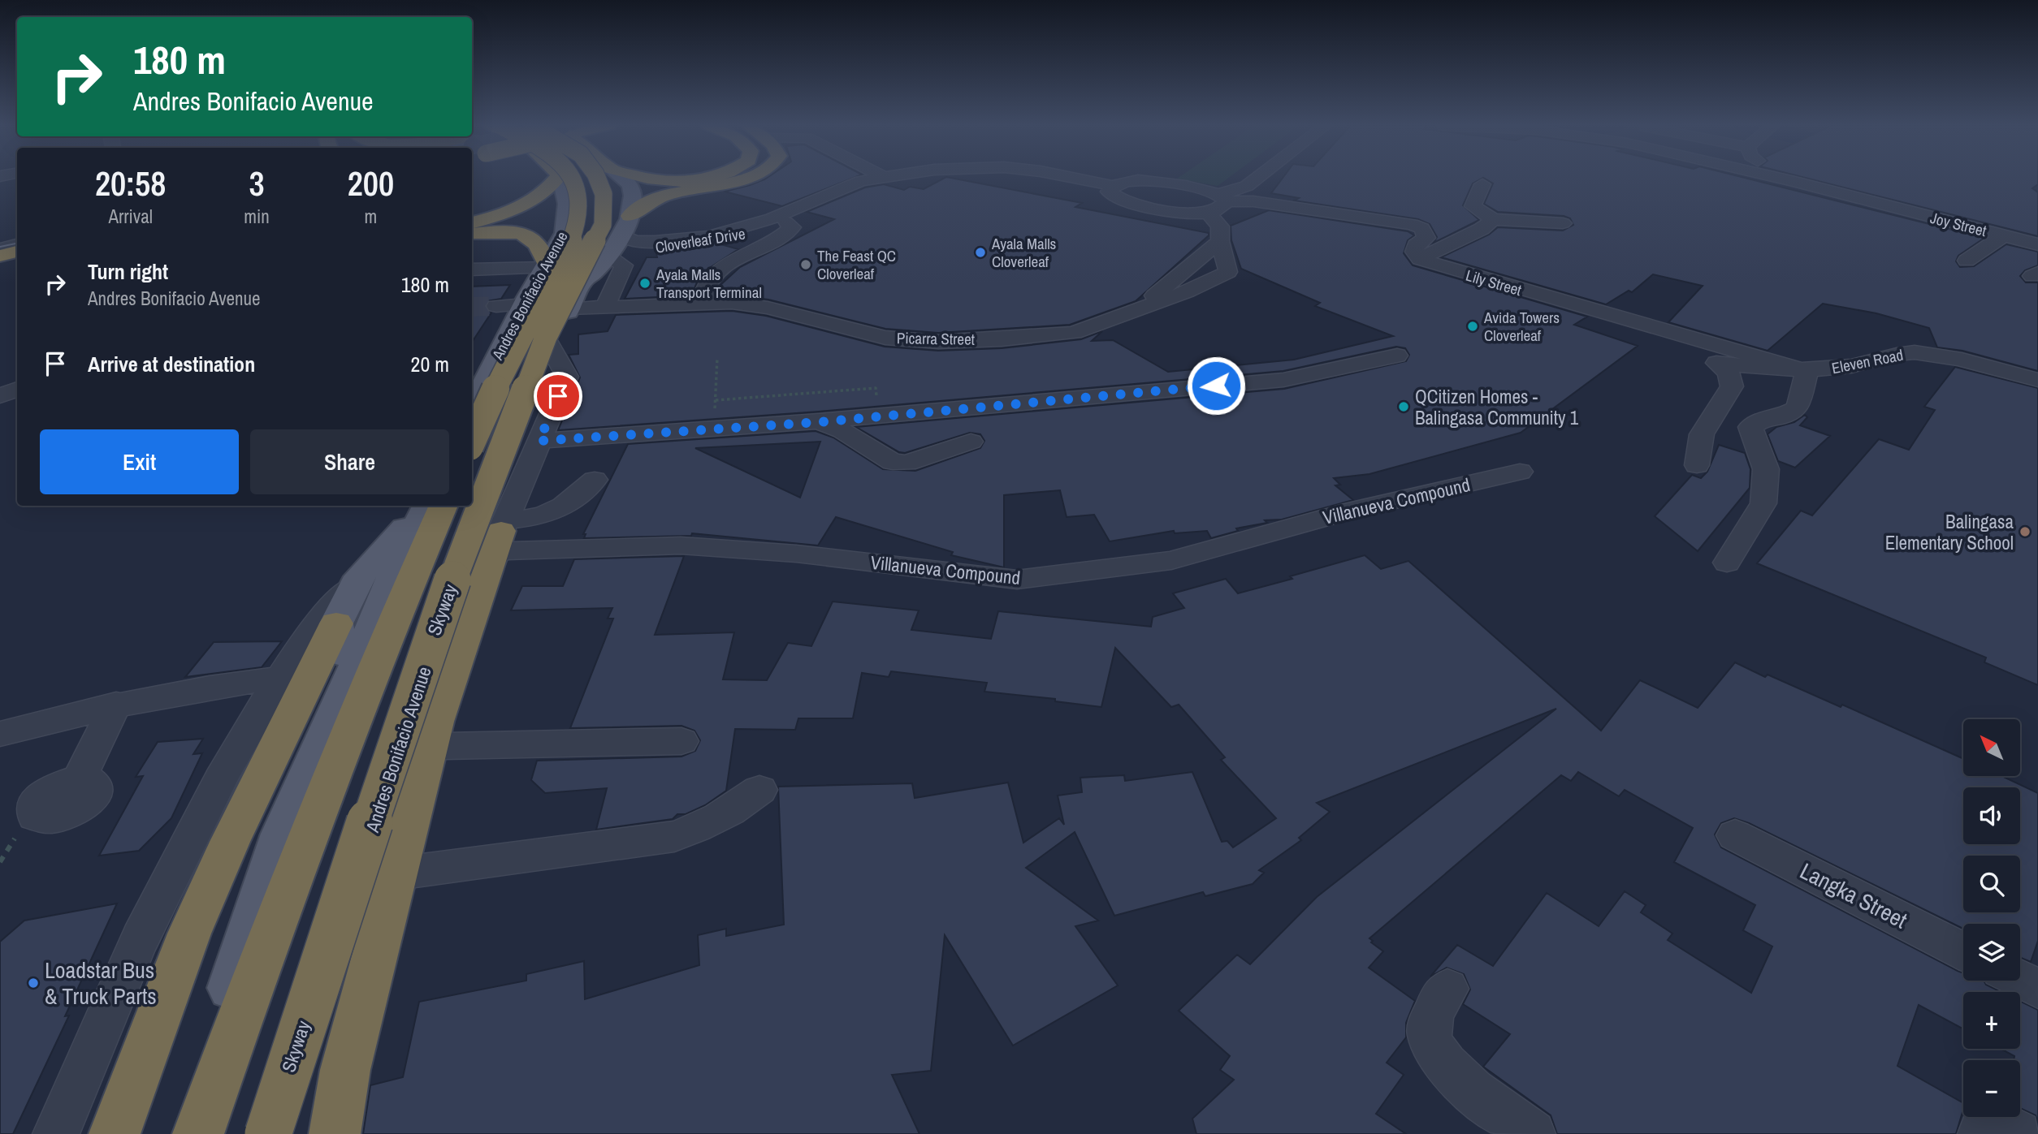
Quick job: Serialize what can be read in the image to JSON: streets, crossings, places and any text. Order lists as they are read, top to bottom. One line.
{"streets":{"highway":["Skyway"],"main road":["Andres Bonifacio Avenue"],"street":["Joy Street","Cloverleaf Drive","Lily Street","Picarra Street","Eleven Road","Villanueva Compound","Langka Street"]},"crossings":[["Cloverleaf Drive","Andres Bonifacio Avenue"],["Cloverleaf Drive","Picarra Street"],["Lily Street","Eleven Road"],["Andres Bonifacio Avenue","Picarra Street"]],"places":["Ayala Malls Cloverleaf","The Feast QC Cloverleaf","Ayala Malls Transport Terminal","Avida Towers Cloverleaf","QCitizen Homes - Balingasa Community 1","Balingasa Elementary School","Loadstar Bus & Truck Parts"],"north":"top left","page":{"turn":["180 m","Andres Bonifacio Avenue"],"eta":["20:58","Arrival","3","min","200","m"],"list":[{"name":"Turn right","note":"Andres Bonifacio Avenue","value":"180 m"},{"name":"Arrive at destination","value":"20 m"}],"buttons":["Exit","Share"],"map_buttons":["+","−"]}}
